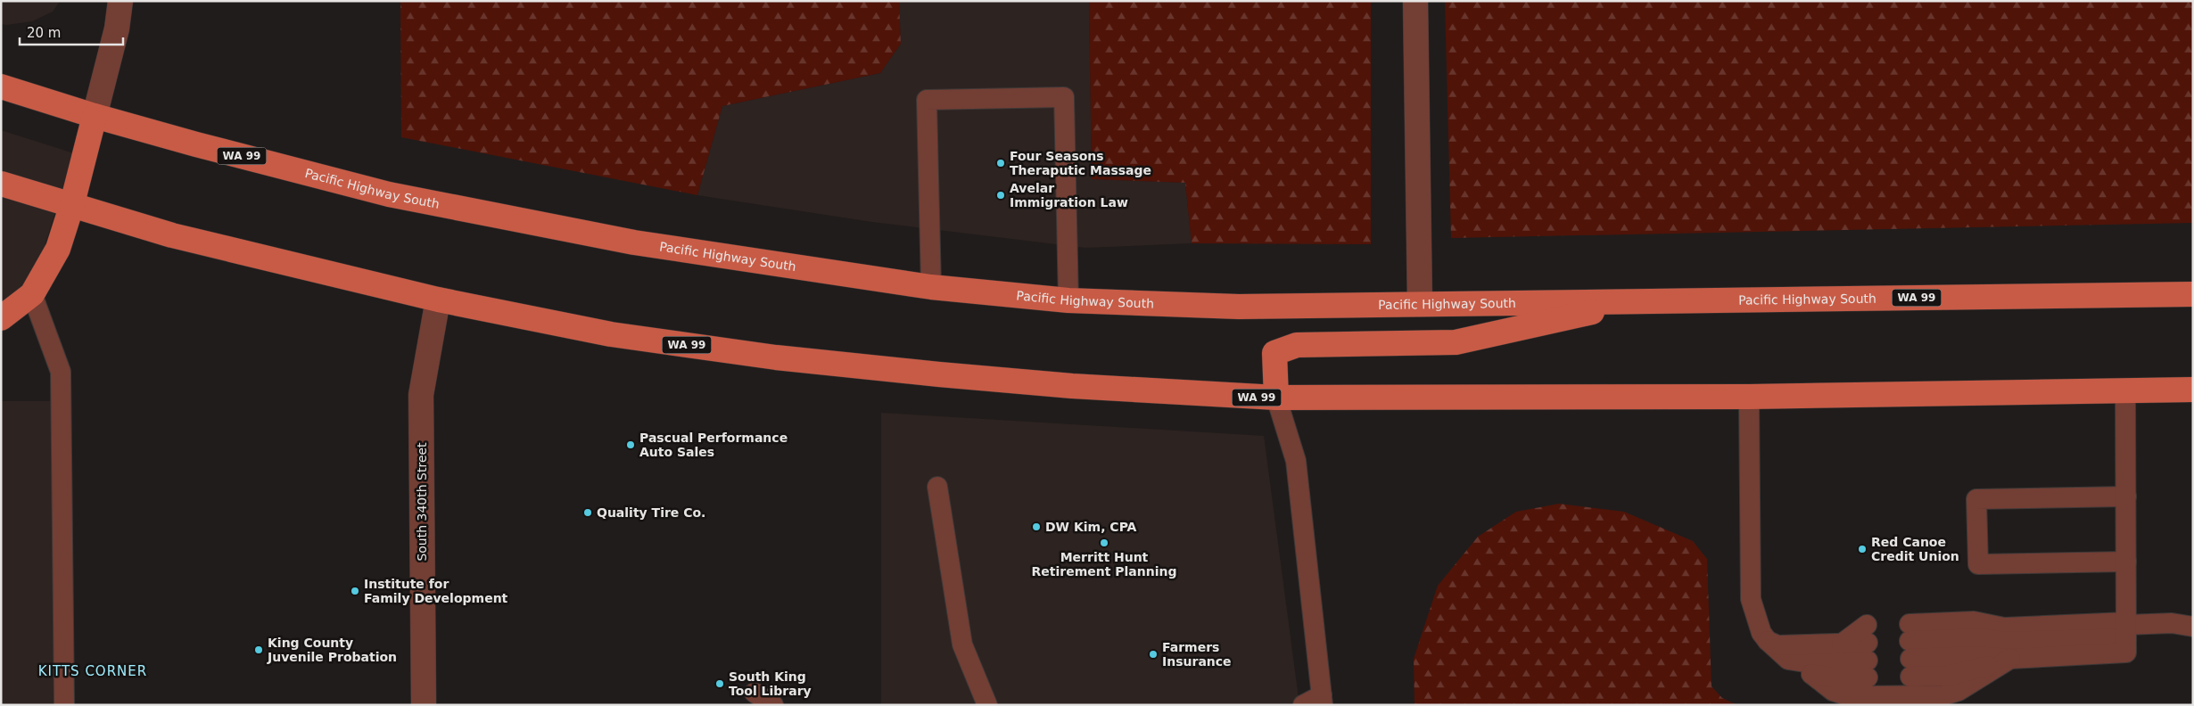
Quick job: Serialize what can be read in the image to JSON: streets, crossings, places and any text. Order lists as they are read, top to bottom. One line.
{"streets":{"main road":["WA 99","Pacific Highway South"],"street":["South 340th Street"]},"crossings":[["WA 99","South 340th Street"]],"districts":["KITTS CORNER"],"places":["Four Seasons Theraputic Massage","Avelar Immigration Law","Pascual Performance Auto Sales","Quality Tire Co.","DW Kim, CPA","Merritt Hunt Retirement Planning","Red Canoe Credit Union","Institute for Family Development","King County Juvenile Probation","Farmers Insurance","South King Tool Library"],"scale_bar":"20 m"}
